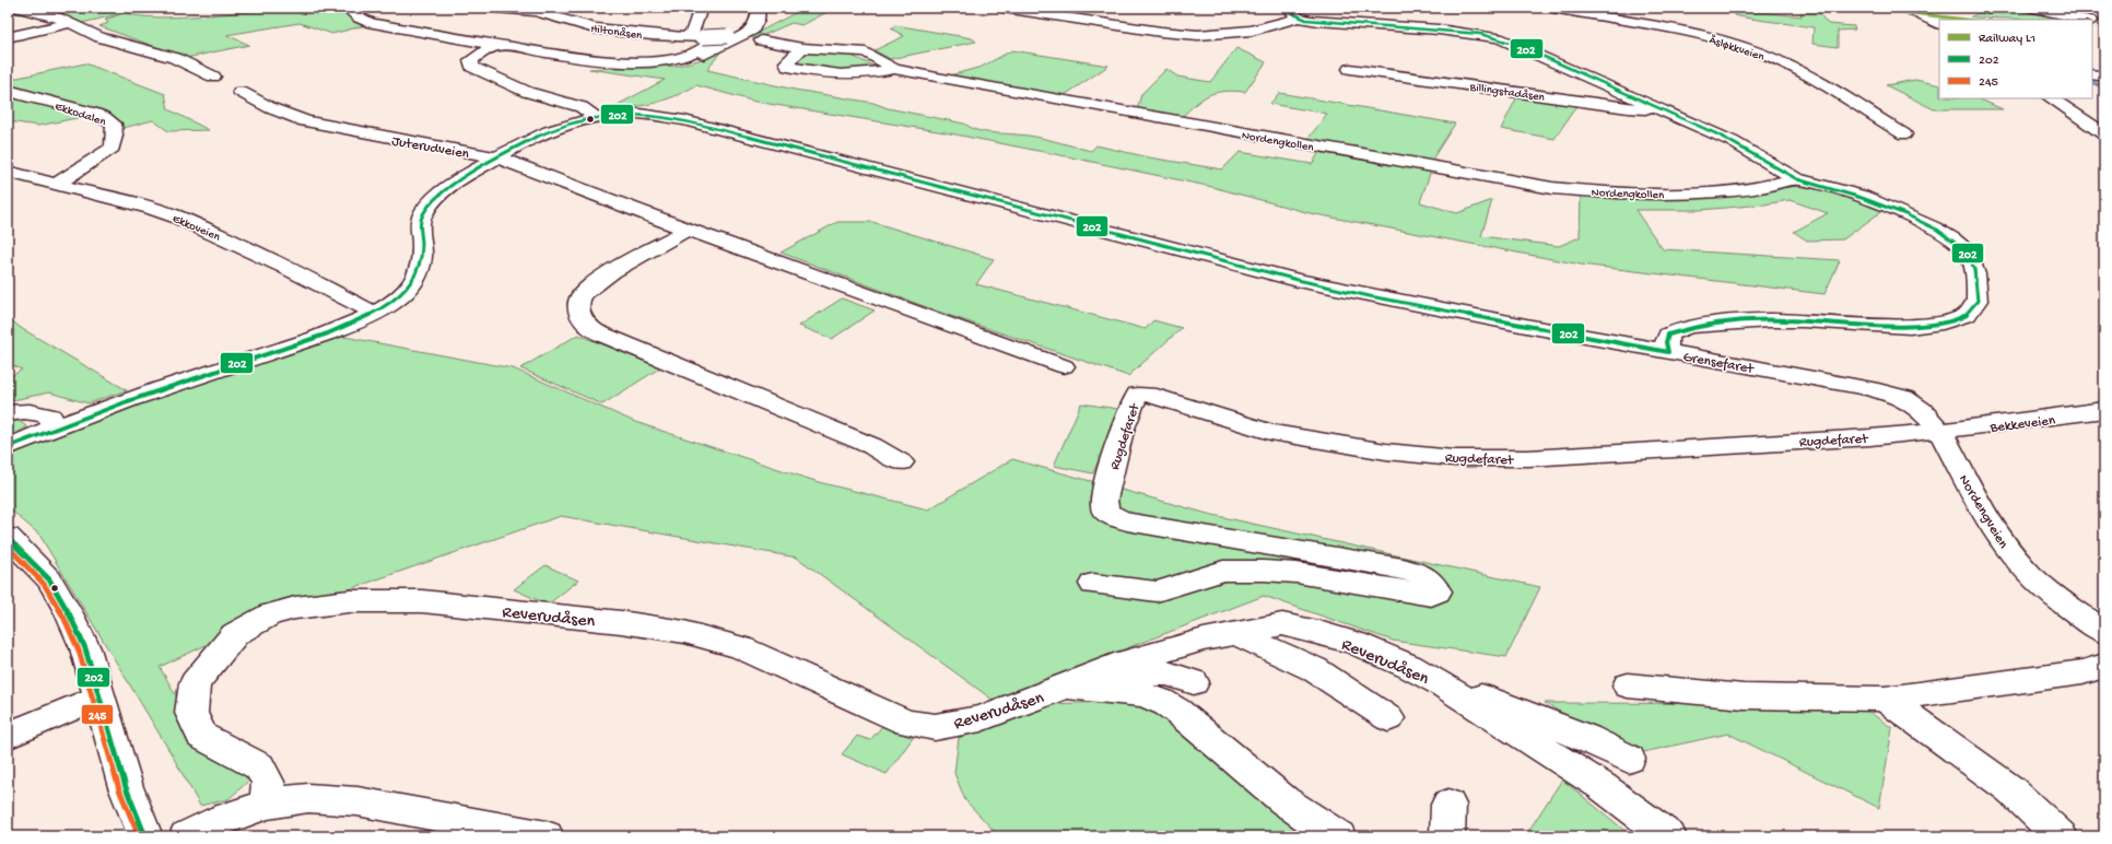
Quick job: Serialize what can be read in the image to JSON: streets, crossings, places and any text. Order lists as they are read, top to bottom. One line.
{"streets":{"street":["Hiltonåsen","Åsløkkveien","Billingstadåsen","Ekkodalen","Nordengkollen","Juterudveien","Ekkoveien","Grensefaret","Bekkeveien","Rugdefaret","Nordengveien","Reverudåsen"]},"crossings":[["Billingstadåsen","Nordengkollen"],["Ekkodalen","Ekkoveien"],["Nordengkollen","Grensefaret"],["Juterudveien","Ekkoveien"],["Juterudveien","Grensefaret"],["Grensefaret","Bekkeveien"],["Grensefaret","Rugdefaret"],["Grensefaret","Nordengveien"],["Bekkeveien","Rugdefaret"],["Bekkeveien","Nordengveien"],["Rugdefaret","Nordengveien"]],"lines":["rail line L1","transit line 202","transit line 245"],"legend":["Railway L1","202","245"]}
